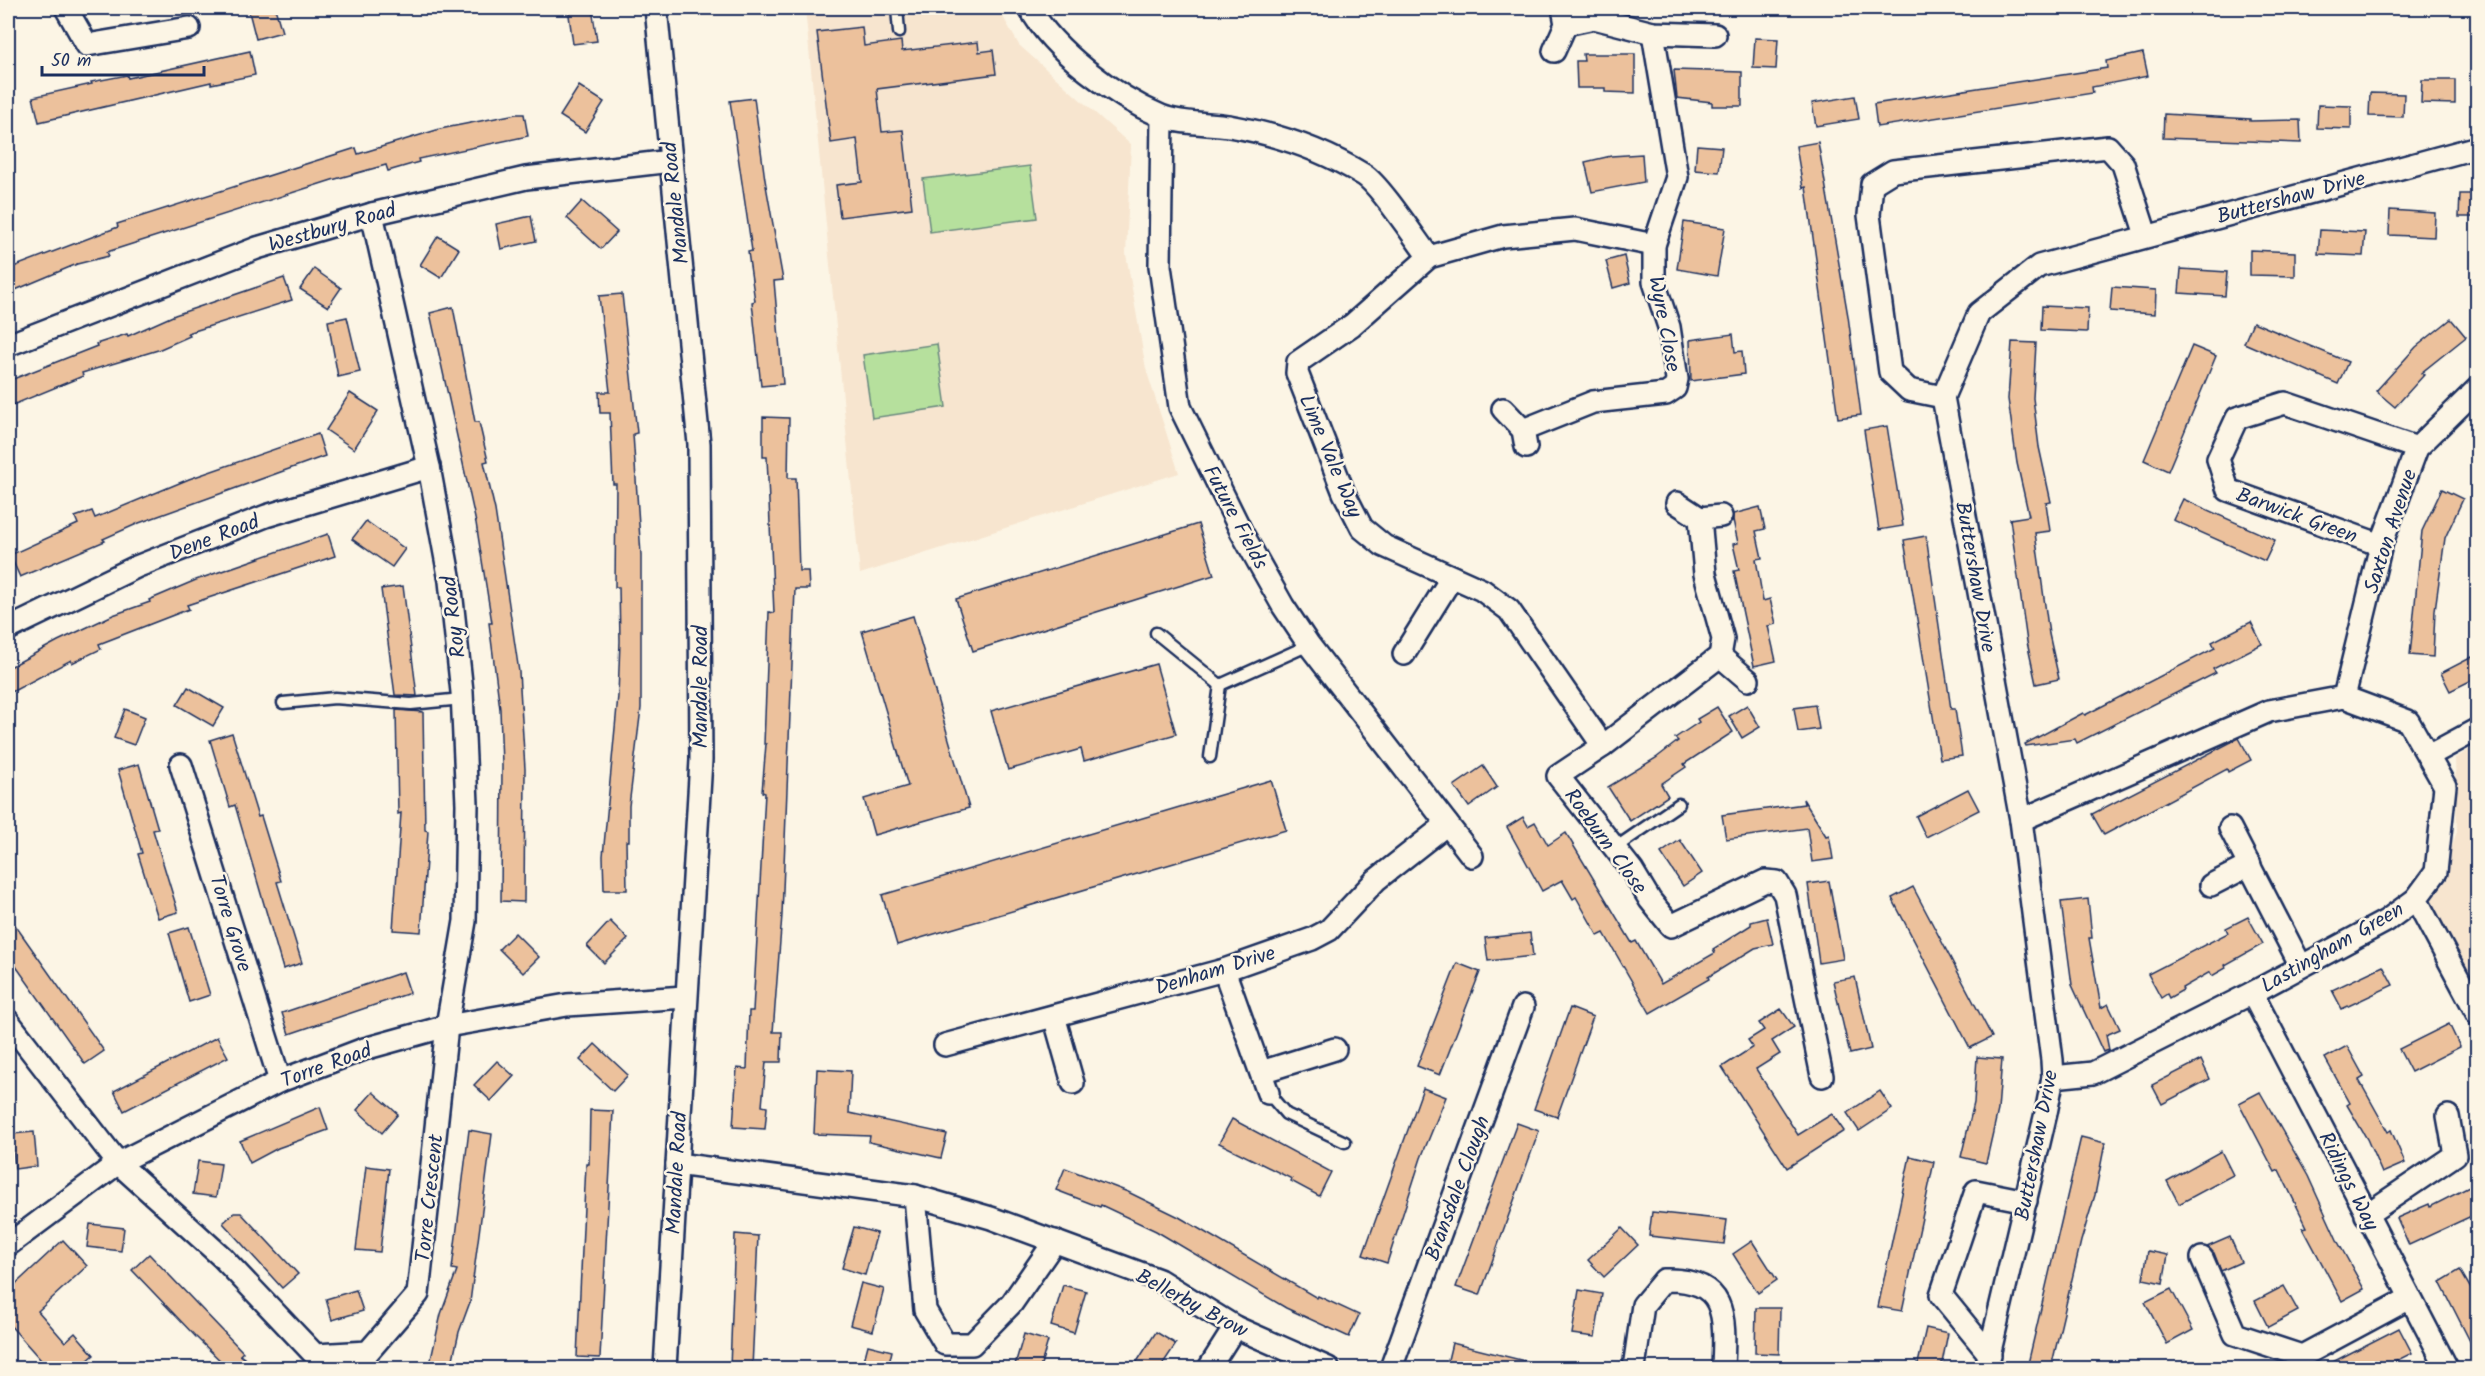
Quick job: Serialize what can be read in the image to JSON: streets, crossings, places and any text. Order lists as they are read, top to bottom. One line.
{"streets":{"street":["Buttershaw Drive","Mandale Road","Westbury Road","Wyre Close","Lime Vale Way","Barwick Green","Future Fields","Saxton Avenue","Dene Road","Roy Road","Roeburn Close","Torre Grove","Lastingham Green","Denham Drive","Torre Road","Ridings Way","Bransdale Clough","Torre Crescent","Bellerby Brow"]},"crossings":[["Buttershaw Drive","Lastingham Green"],["Mandale Road","Westbury Road"],["Mandale Road","Torre Road"],["Mandale Road","Bellerby Brow"],["Westbury Road","Roy Road"],["Lime Vale Way","Roeburn Close"],["Barwick Green","Saxton Avenue"],["Future Fields","Denham Drive"],["Saxton Avenue","Lastingham Green"],["Dene Road","Roy Road"],["Roy Road","Torre Road"],["Roy Road","Torre Crescent"],["Torre Grove","Torre Road"],["Lastingham Green","Ridings Way"],["Torre Road","Torre Crescent"]],"scale_bar":"50 m"}
